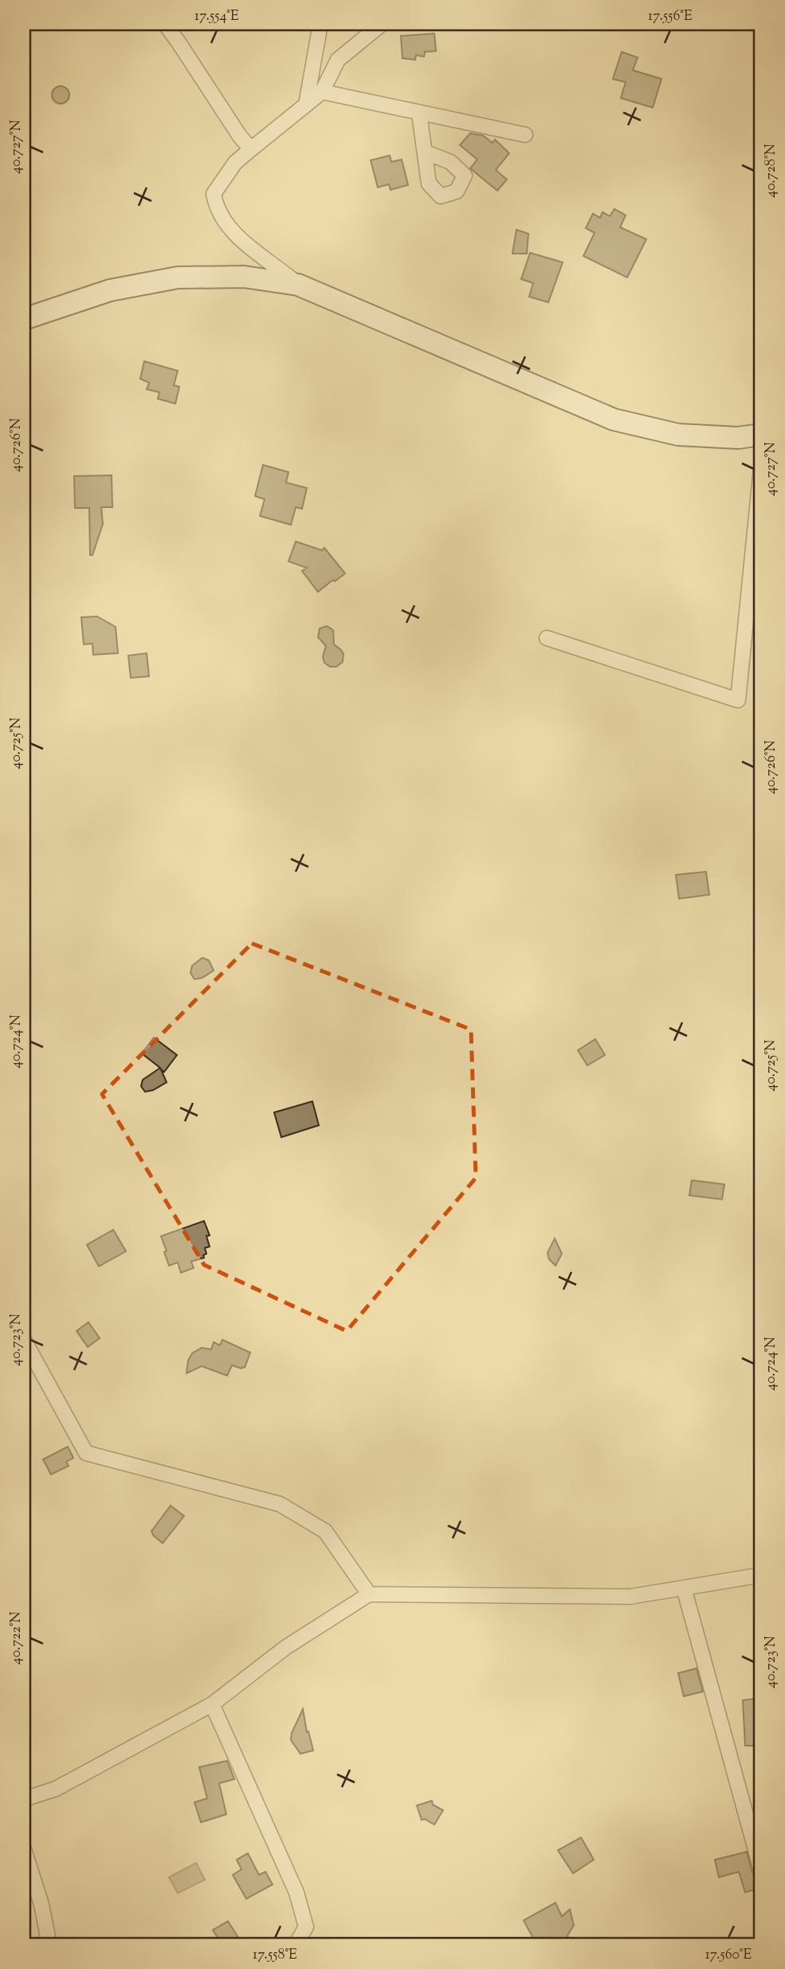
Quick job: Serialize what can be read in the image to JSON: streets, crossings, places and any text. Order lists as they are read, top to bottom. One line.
{"coordinates":["17.554°E","17.556°E","40.727°N","40.728°N","40.726°N","40.725°N","40.724°N","40.723°N","40.722°N","17.558°E","17.560°E"]}
